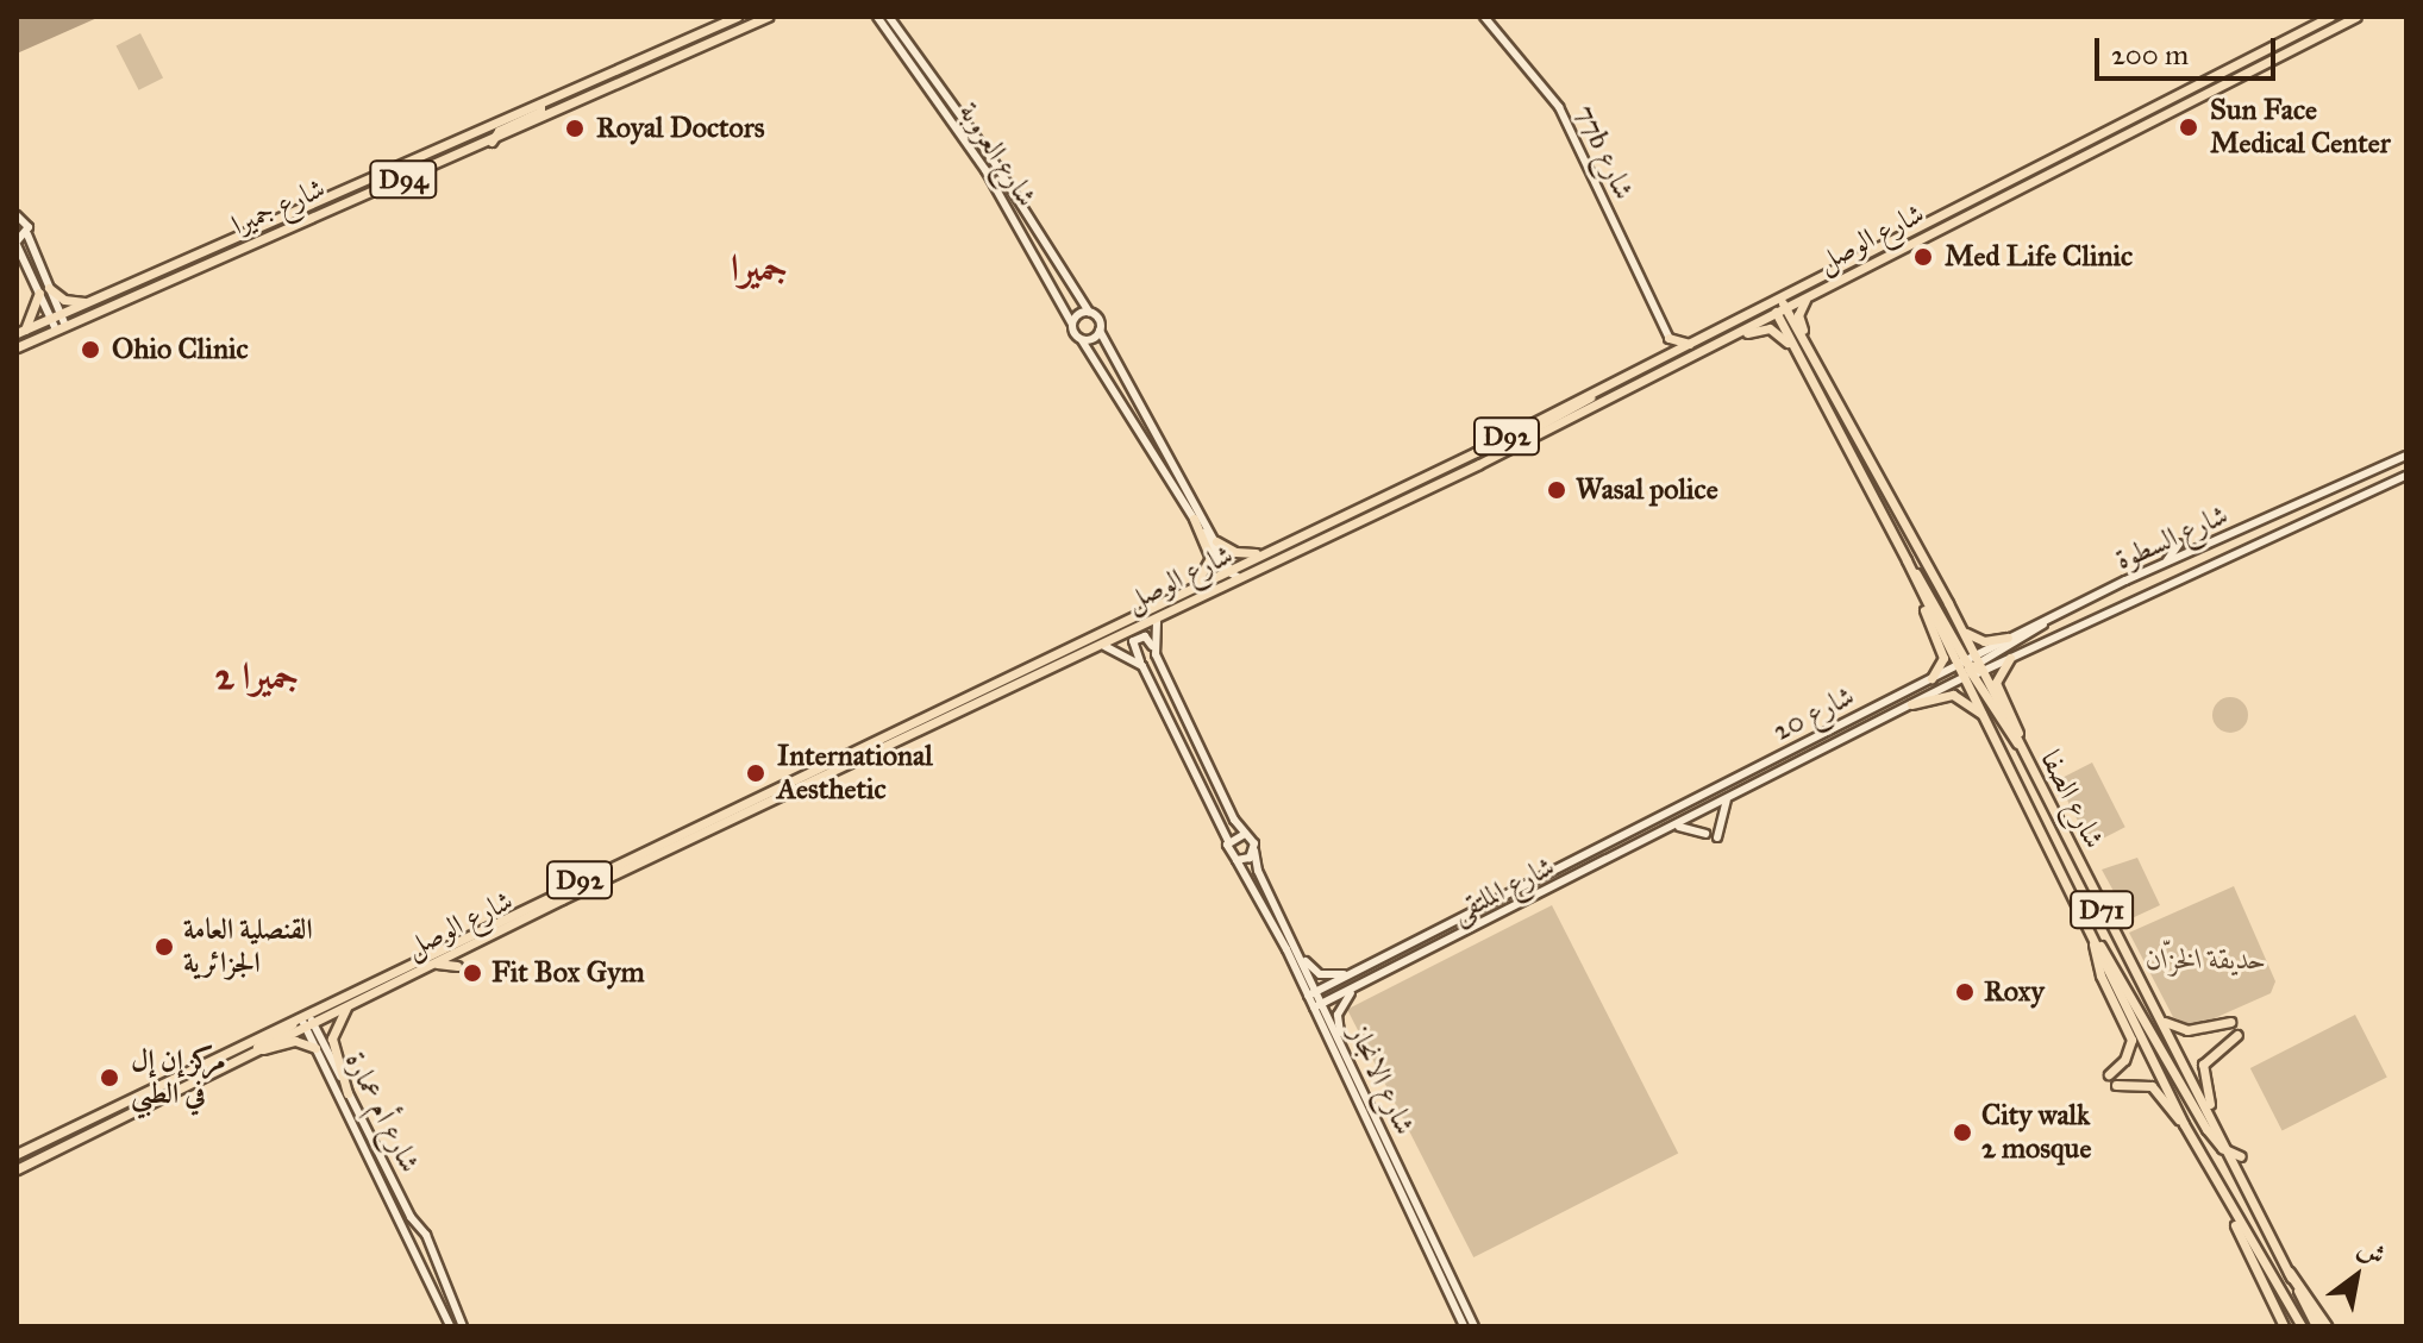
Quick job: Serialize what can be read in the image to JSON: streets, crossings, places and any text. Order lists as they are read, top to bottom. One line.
{"streets":{"main road":["D94","شارع جميرا","شارع الوصل","D92","شارع الصفا","D71"],"street":["77b شارع","شارع العروبة","شارع السطوة","شارع 20","شارع الملتقى","شارع الانجاز","شارع أم عمارة"]},"crossings":[["77b شارع","شارع الوصل"],["شارع الوصل","شارع الصفا"],["شارع الوصل","شارع أم عمارة"],["شارع السطوة","شارع 20"],["شارع السطوة","شارع الصفا"],["شارع 20","شارع الصفا"],["شارع 20","شارع الملتقى"],["شارع الملتقى","شارع الانجاز"]],"districts":["جميرا","جميرا 2"],"parks":["حديقة الخزّان"],"places":["Sun Face Medical Center","Royal Doctors","Med Life Clinic","Ohio Clinic","Wasal police","International Aesthetic","القنصلية العامة الجزائرية","Fit Box Gym","Roxy","مركز إن إل في الطبي","City walk 2 mosque"],"scale_bar":"200 m","north":"top right"}
